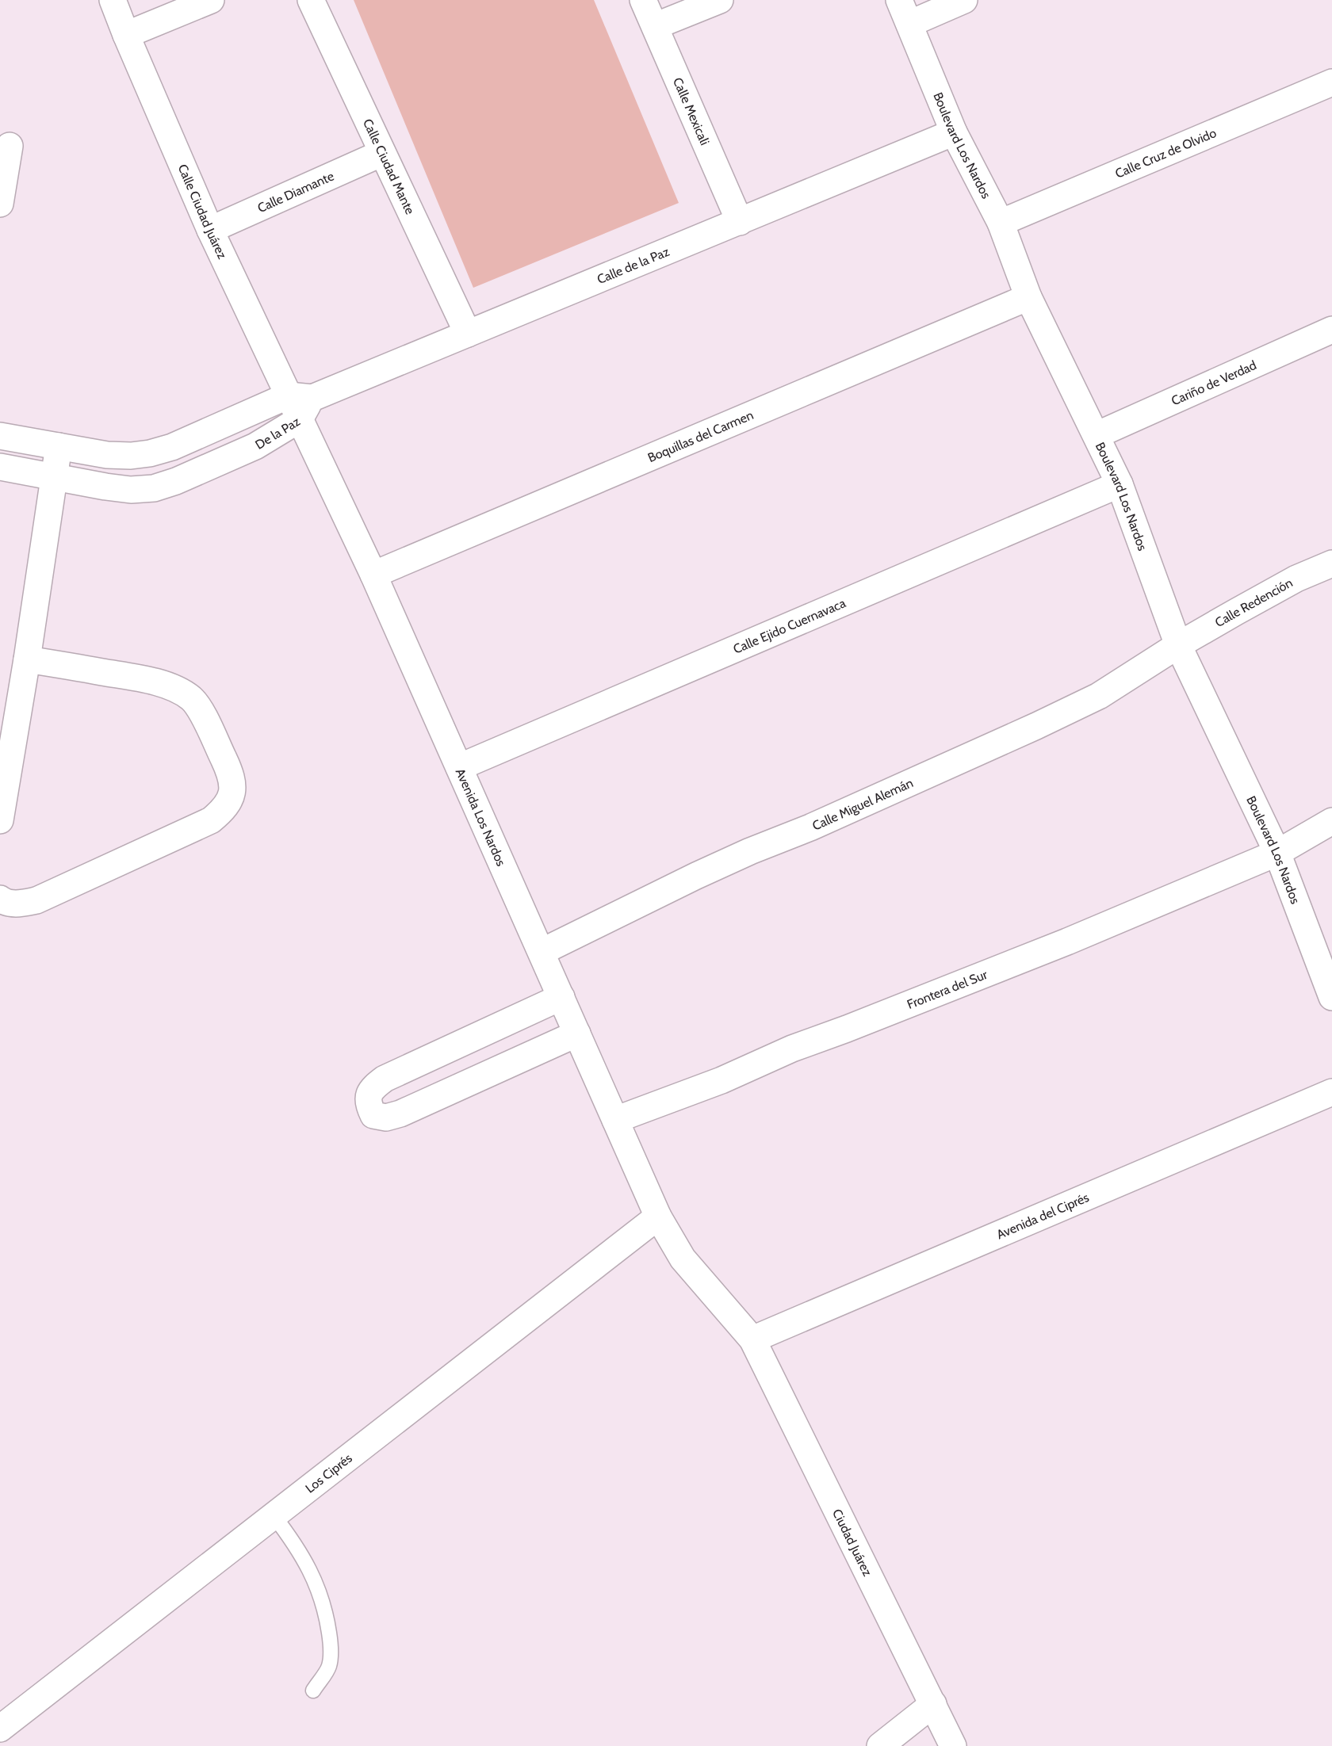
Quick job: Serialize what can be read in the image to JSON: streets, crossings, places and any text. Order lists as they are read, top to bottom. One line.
{"streets":{"street":["Calle Mexicali","Boulevard Los Nardos","Calle Cruz de Olvido","Calle Ciudad Mante","Calle Diamante","Calle Ciudad Juárez","Calle de la Paz","Cariño de Verdad","De la Paz","Boquillas del Carmen","Calle Redención","Calle Ejido Cuernavaca","Calle Miguel Alemán","Avenida Los Nardos","Frontera del Sur","Avenida del Ciprés","Los Ciprés","Ciudad Juárez"]},"crossings":[["Calle Mexicali","Calle de la Paz"],["Boulevard Los Nardos","Calle Cruz de Olvido"],["Boulevard Los Nardos","Calle de la Paz"],["Boulevard Los Nardos","Cariño de Verdad"],["Boulevard Los Nardos","Boquillas del Carmen"],["Boulevard Los Nardos","Calle Redención"],["Boulevard Los Nardos","Calle Ejido Cuernavaca"],["Boulevard Los Nardos","Calle Miguel Alemán"],["Boulevard Los Nardos","Frontera del Sur"],["Calle Ciudad Mante","Calle Diamante"],["Calle Ciudad Mante","Calle de la Paz"],["Calle Diamante","Calle Ciudad Juárez"],["Calle Ciudad Juárez","Calle de la Paz"],["Calle Ciudad Juárez","De la Paz"],["Calle Ciudad Juárez","Avenida Los Nardos"],["Calle de la Paz","De la Paz"],["Calle de la Paz","Avenida Los Nardos"],["De la Paz","Avenida Los Nardos"],["Boquillas del Carmen","Avenida Los Nardos"],["Calle Redención","Calle Miguel Alemán"],["Calle Ejido Cuernavaca","Avenida Los Nardos"],["Calle Miguel Alemán","Avenida Los Nardos"],["Avenida Los Nardos","Frontera del Sur"],["Avenida Los Nardos","Los Ciprés"],["Avenida Los Nardos","Ciudad Juárez"],["Avenida del Ciprés","Ciudad Juárez"],["Los Ciprés","Ciudad Juárez"]]}
